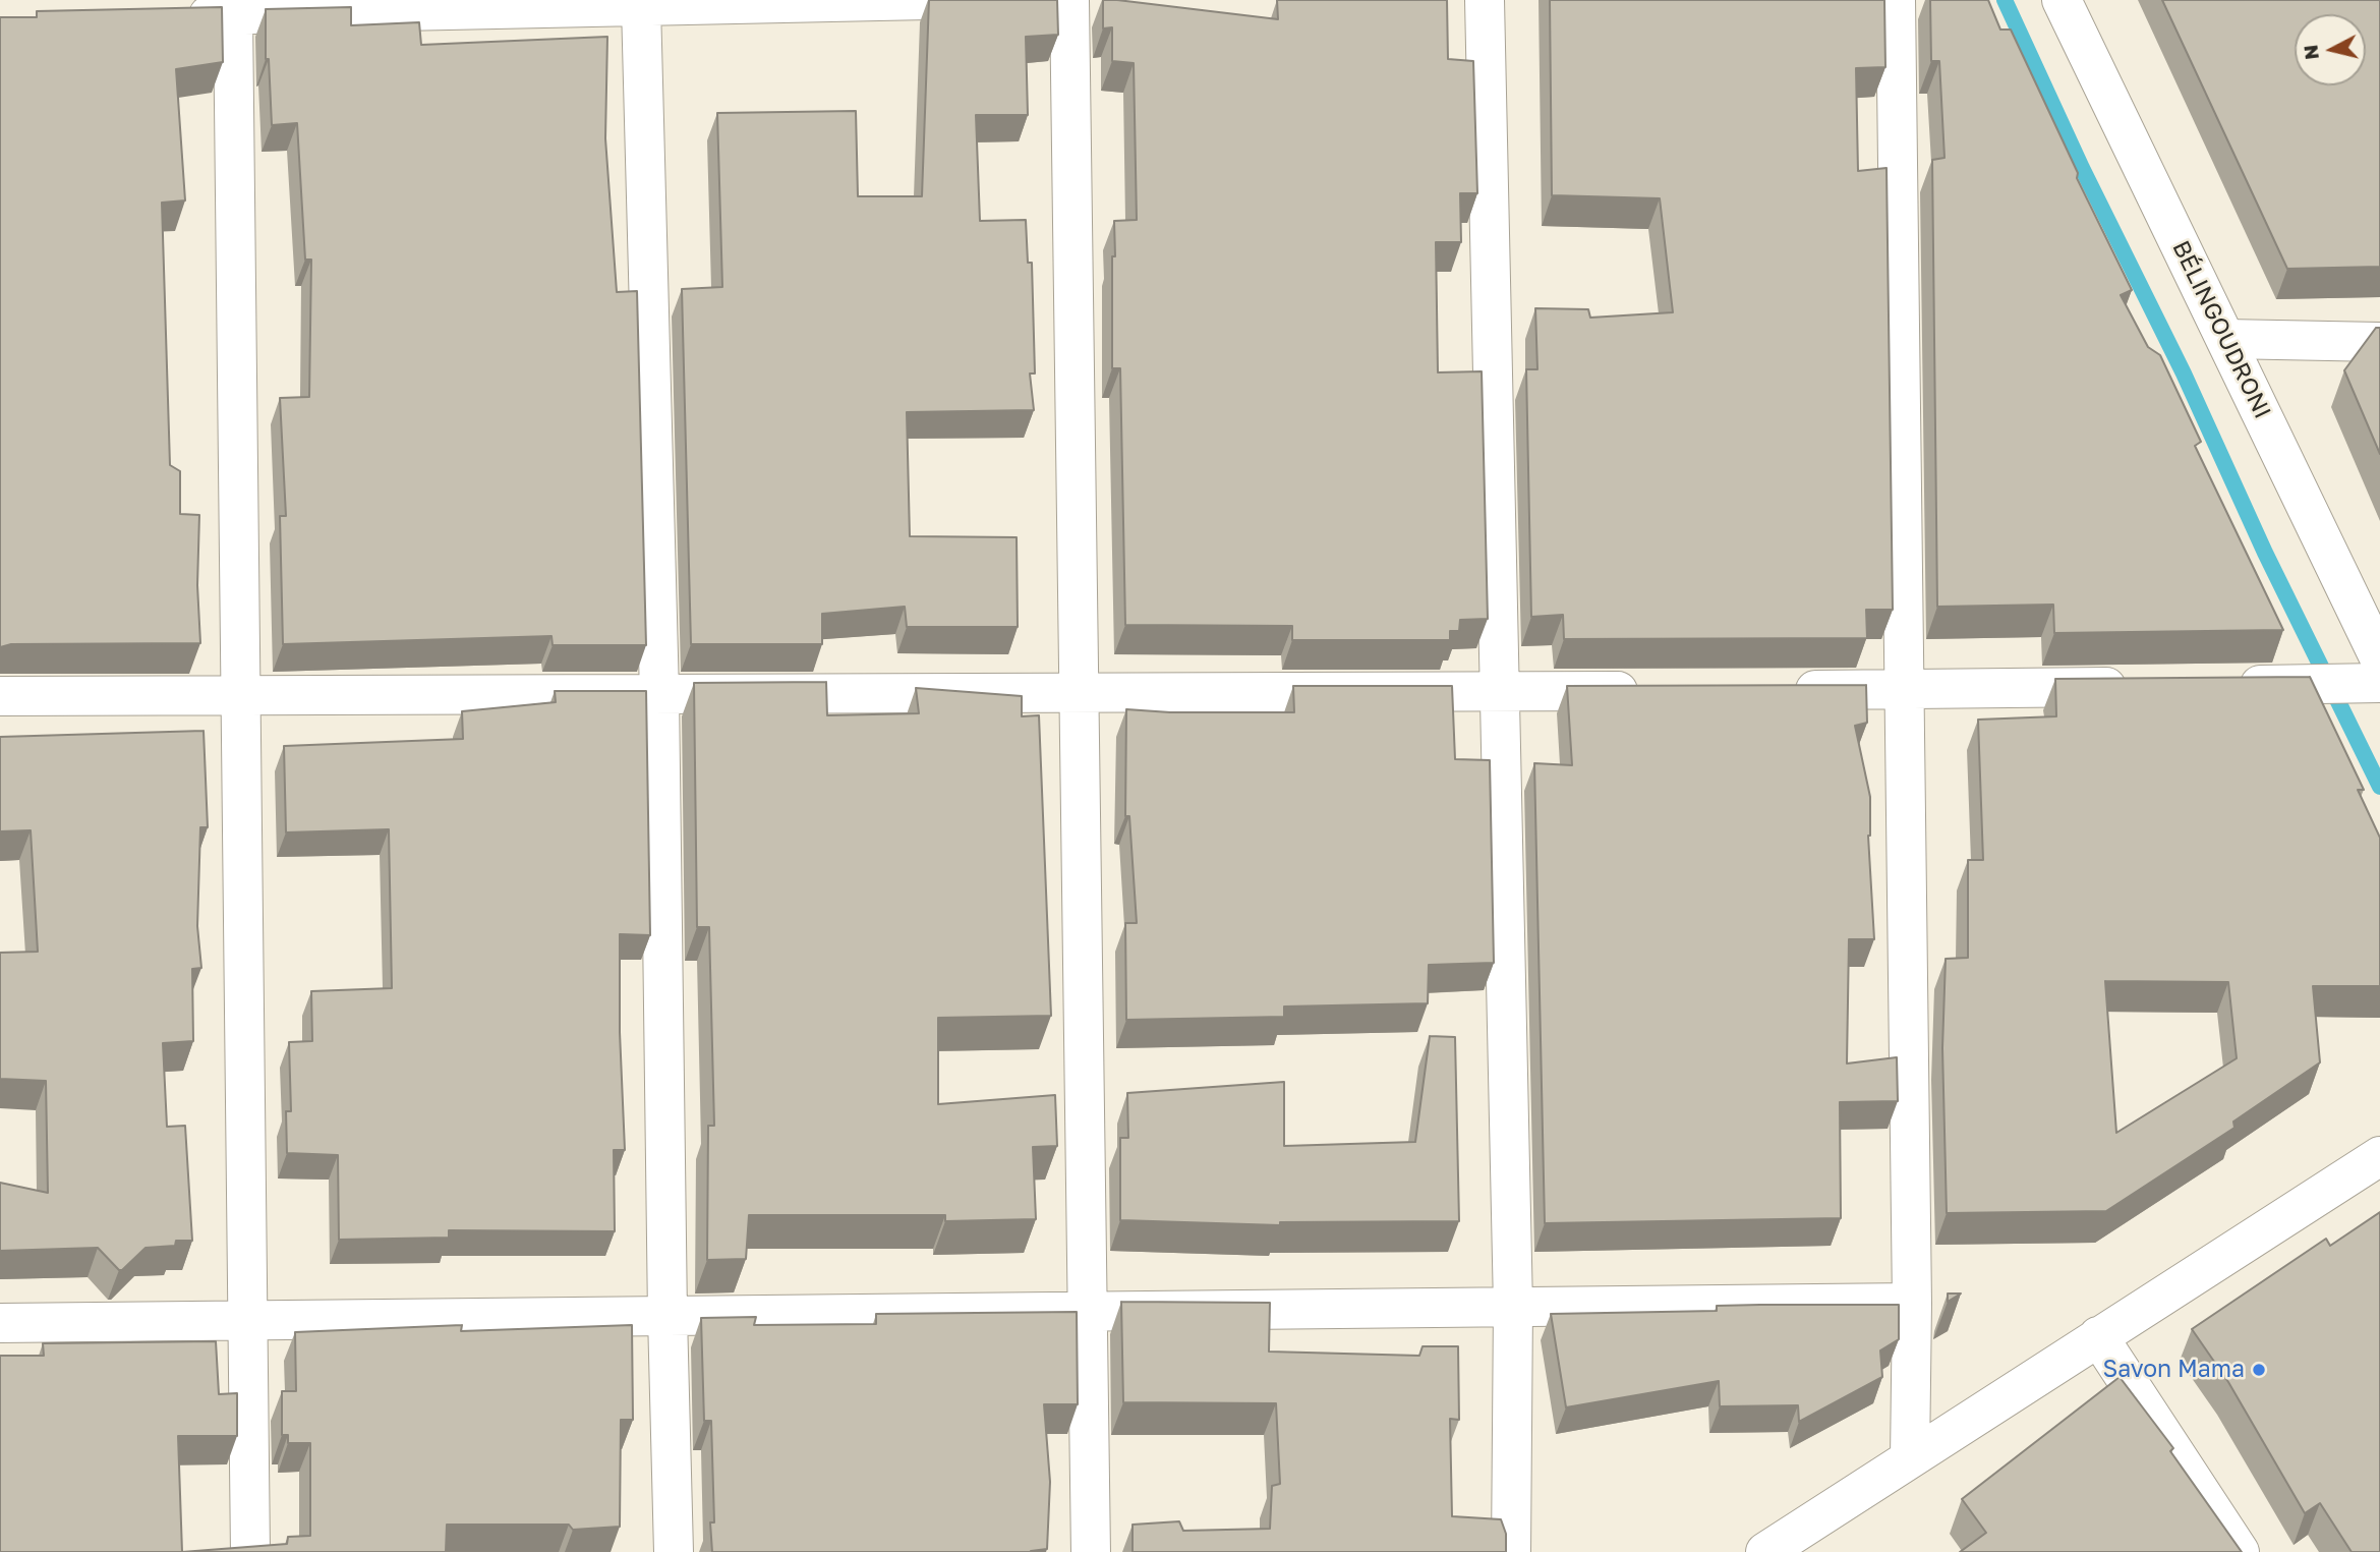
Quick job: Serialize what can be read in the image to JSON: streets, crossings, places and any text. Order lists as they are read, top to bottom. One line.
{"streets":{"street":["BÉLINGOUDRONI"]},"places":["Savon Mama"],"north":"left"}
